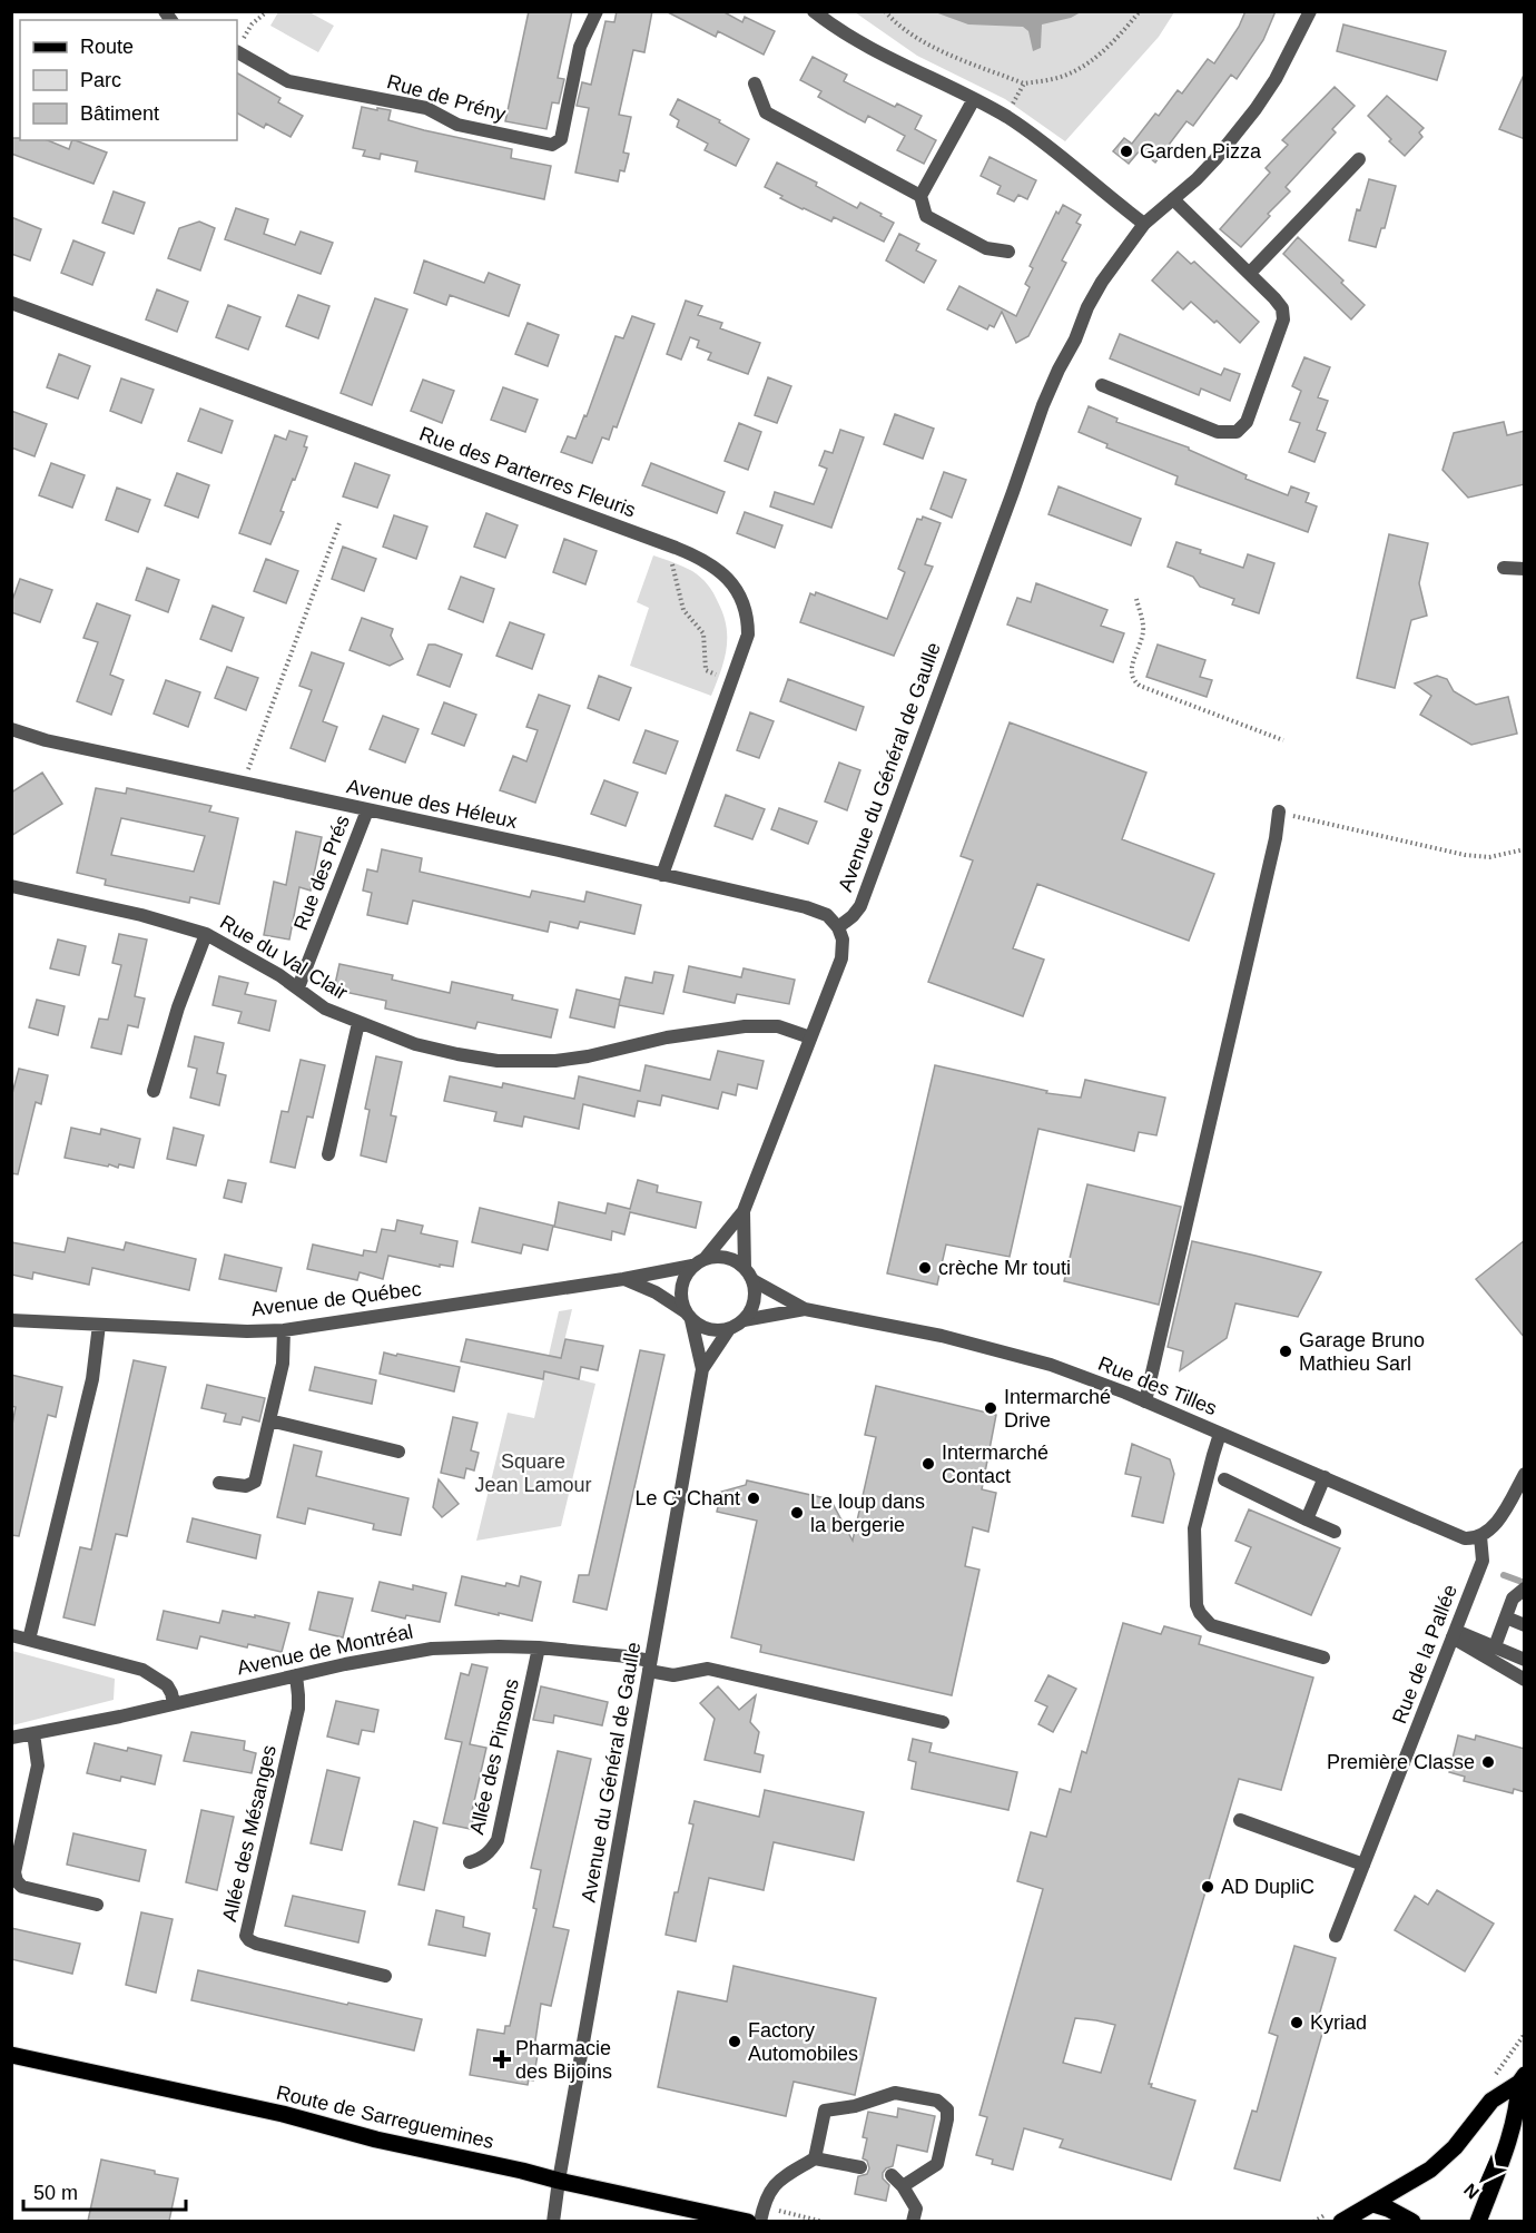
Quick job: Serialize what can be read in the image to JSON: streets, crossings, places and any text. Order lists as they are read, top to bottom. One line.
{"streets":{"main road":["Route de Sarreguemines"],"street":["Rue de Prény","Rue des Parterres Fleuris","Avenue du Général de Gaulle","Avenue des Héleux","Rue des Prés","Rue du Val Clair","Avenue de Québec","Rue des Tilles","Avenue de Montréal","Rue de la Pallée","Allée des Pinsons","Allée des Mésanges"]},"crossings":[["Rue des Parterres Fleuris","Avenue des Héleux"],["Avenue du Général de Gaulle","Avenue des Héleux"],["Avenue du Général de Gaulle","Avenue de Québec"],["Avenue du Général de Gaulle","Rue des Tilles"],["Avenue du Général de Gaulle","Avenue de Montréal"],["Avenue du Général de Gaulle","Route de Sarreguemines"],["Avenue des Héleux","Rue des Prés"],["Rue des Prés","Rue du Val Clair"],["Avenue de Québec","Rue des Tilles"],["Rue des Tilles","Rue de la Pallée"],["Avenue de Montréal","Allée des Pinsons"],["Avenue de Montréal","Allée des Mésanges"]],"parks":["Square Jean Lamour"],"places":{"other":["Garden Pizza","crèche Mr touti","Garage Bruno Mathieu Sarl","Intermarché Drive","Intermarché Contact","Le C' Chant","Le loup dans la bergerie","Première Classe","AD DupliC","Kyriad","Factory Automobiles"],"health":["Pharmacie des Bijoins"]},"legend":["Route","Parc","Bâtiment"],"scale_bar":"50 m","north":"bottom left"}
